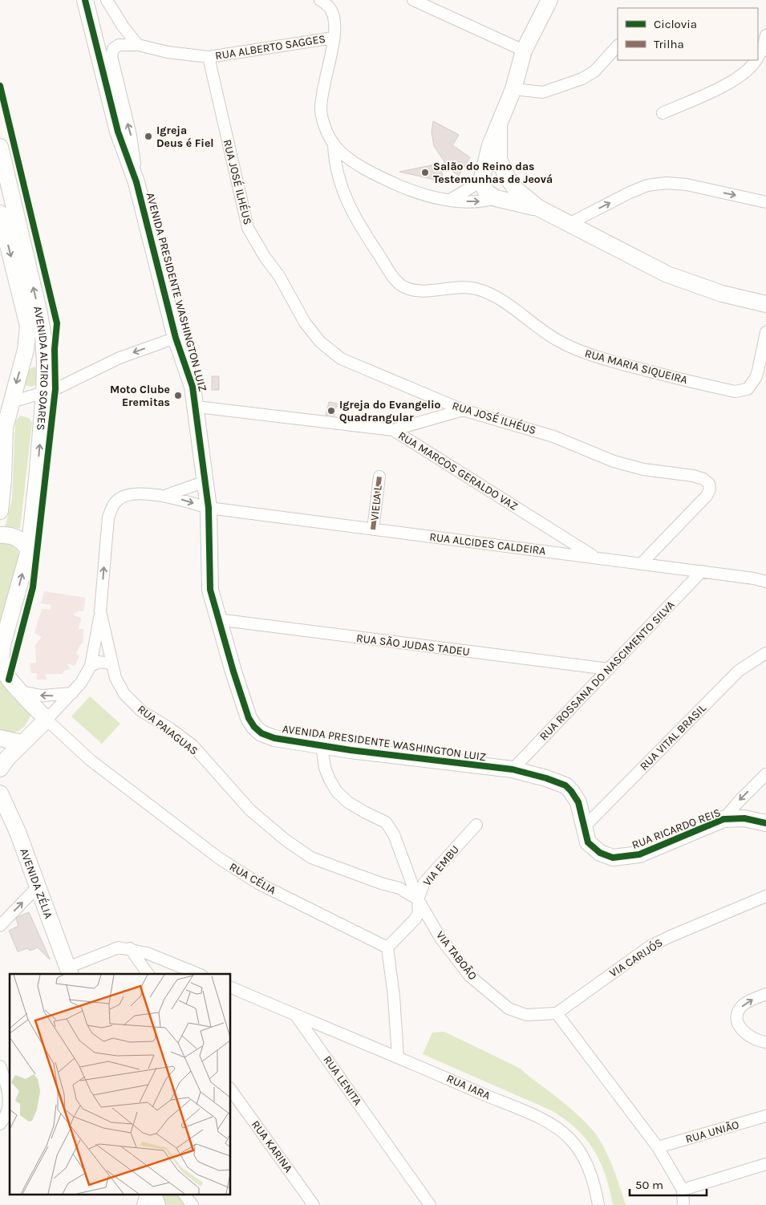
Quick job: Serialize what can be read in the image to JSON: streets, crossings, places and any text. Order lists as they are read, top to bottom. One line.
{"streets":{"main road":["AVENIDA PRESIDENTE WASHINGTON LUIZ","AVENIDA ALZIRO SOARES","RUA RICARDO REIS","AVENIDA ZÉLIA"],"street":["RUA ALBERTO SAGGES","RUA JOSÉ ILHÉUS","RUA MARIA SIQUEIRA","RUA MARCOS GERALDO VAZ","VIELA L","RUA ALCIDES CALDEIRA","RUA SÃO JUDAS TADEU","RUA ROSSANA DO NASCIMENTO SILVA","RUA PAIAGUAS","RUA VITAL BRASIL","VIA EMBU","RUA CÉLIA","VIA TABOÃO","VIA CARIJÓS","RUA LENITA","RUA IARA","RUA UNIÃO","RUA KARINA"]},"crossings":[["RUA ALBERTO SAGGES","RUA JOSÉ ILHÉUS"],["RUA ALBERTO SAGGES","AVENIDA PRESIDENTE WASHINGTON LUIZ"],["RUA JOSÉ ILHÉUS","RUA ALCIDES CALDEIRA"],["AVENIDA PRESIDENTE WASHINGTON LUIZ","RUA MARCOS GERALDO VAZ"],["AVENIDA PRESIDENTE WASHINGTON LUIZ","RUA ALCIDES CALDEIRA"],["AVENIDA PRESIDENTE WASHINGTON LUIZ","RUA SÃO JUDAS TADEU"],["AVENIDA PRESIDENTE WASHINGTON LUIZ","RUA ROSSANA DO NASCIMENTO SILVA"],["AVENIDA PRESIDENTE WASHINGTON LUIZ","RUA PAIAGUAS"],["AVENIDA PRESIDENTE WASHINGTON LUIZ","RUA RICARDO REIS"],["AVENIDA PRESIDENTE WASHINGTON LUIZ","VIA TABOÃO"],["RUA MARCOS GERALDO VAZ","RUA ALCIDES CALDEIRA"],["VIELA L","RUA ALCIDES CALDEIRA"],["RUA ALCIDES CALDEIRA","RUA ROSSANA DO NASCIMENTO SILVA"],["RUA ALCIDES CALDEIRA","RUA PAIAGUAS"],["RUA SÃO JUDAS TADEU","RUA ROSSANA DO NASCIMENTO SILVA"],["RUA PAIAGUAS","VIA EMBU"],["RUA PAIAGUAS","VIA TABOÃO"],["RUA VITAL BRASIL","RUA RICARDO REIS"],["VIA EMBU","RUA CÉLIA"],["VIA EMBU","VIA TABOÃO"],["VIA TABOÃO","VIA CARIJÓS"],["RUA LENITA","RUA IARA"]],"one_way":["RUA ALBERTO SAGGES"],"places":["Igreja Deus é Fiel","Salão do Reino das Testemunhas de Jeová","Moto Clube Eremitas","Igreja do Evangelio Quadrangular"],"legend":["Ciclovia","Trilha"],"scale_bar":"50 m"}
